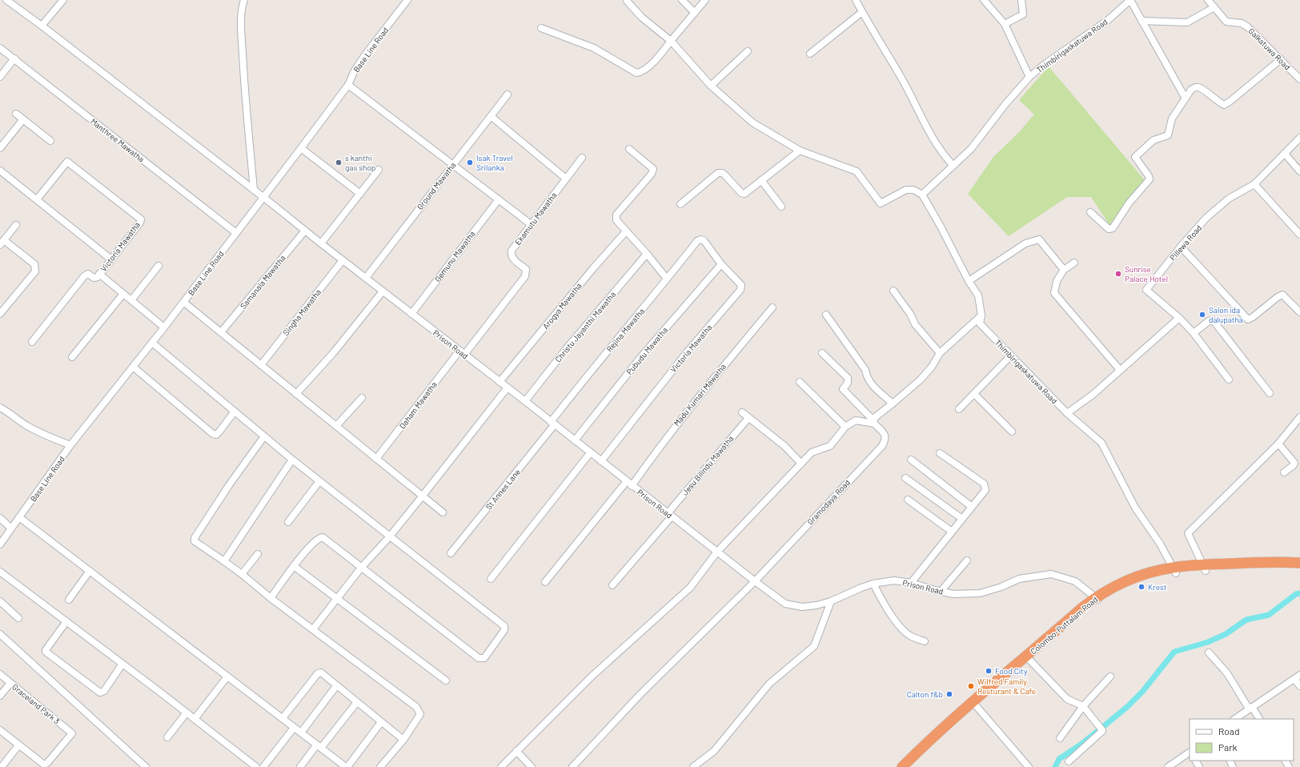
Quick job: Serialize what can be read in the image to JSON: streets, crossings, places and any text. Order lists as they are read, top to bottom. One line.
{"streets":{"highway":["Colombo-Puttalam Road"],"street":["Thimbirigaskatuwa Road","Galkatuwa Road","Base Line Road","Manthree Mawatha","Ground Mawatha","Ekamutu Mawatha","Pillewa Road","Victoria Mawatha","Gemunu Mawatha","Samanala Mawatha","Arogya Mawatha","Singha Mawatha","Christu Jayanthi Mawatha","Rejina Mawatha","Prison Road","Pubudu Mawatha","Madu Kumari Mawatha","Daham Mawatha","Jesu Bilindu Mawatha","St Annes Lane","Gramodaya Road","Graceland Park 3"]},"crossings":[["Thimbirigaskatuwa Road","Colombo-Puttalam Road"],["Base Line Road","Manthree Mawatha"],["Base Line Road","Prison Road"],["Ground Mawatha","Prison Road"],["Ekamutu Mawatha","Prison Road"],["Ekamutu Mawatha","Daham Mawatha"],["Victoria Mawatha","Rejina Mawatha"],["Victoria Mawatha","Prison Road"],["Victoria Mawatha","Pubudu Mawatha"],["Gemunu Mawatha","Prison Road"],["Samanala Mawatha","Prison Road"],["Arogya Mawatha","Prison Road"],["Singha Mawatha","Prison Road"],["Christu Jayanthi Mawatha","Prison Road"],["Rejina Mawatha","Prison Road"],["Rejina Mawatha","St Annes Lane"],["Prison Road","Pubudu Mawatha"],["Prison Road","Madu Kumari Mawatha"],["Prison Road","Daham Mawatha"],["Prison Road","Jesu Bilindu Mawatha"],["Prison Road","St Annes Lane"],["Prison Road","Gramodaya Road"],["Prison Road","Colombo-Puttalam Road"]],"places":["s kanthi gas shop","Isak Travel Srilanka","Sunrise Palace Hotel","Salon ida dalupatha","Krest","Food City","Wilfred Family Resturant & Cafe","Calton f&b"],"legend":["Road","Park"]}
